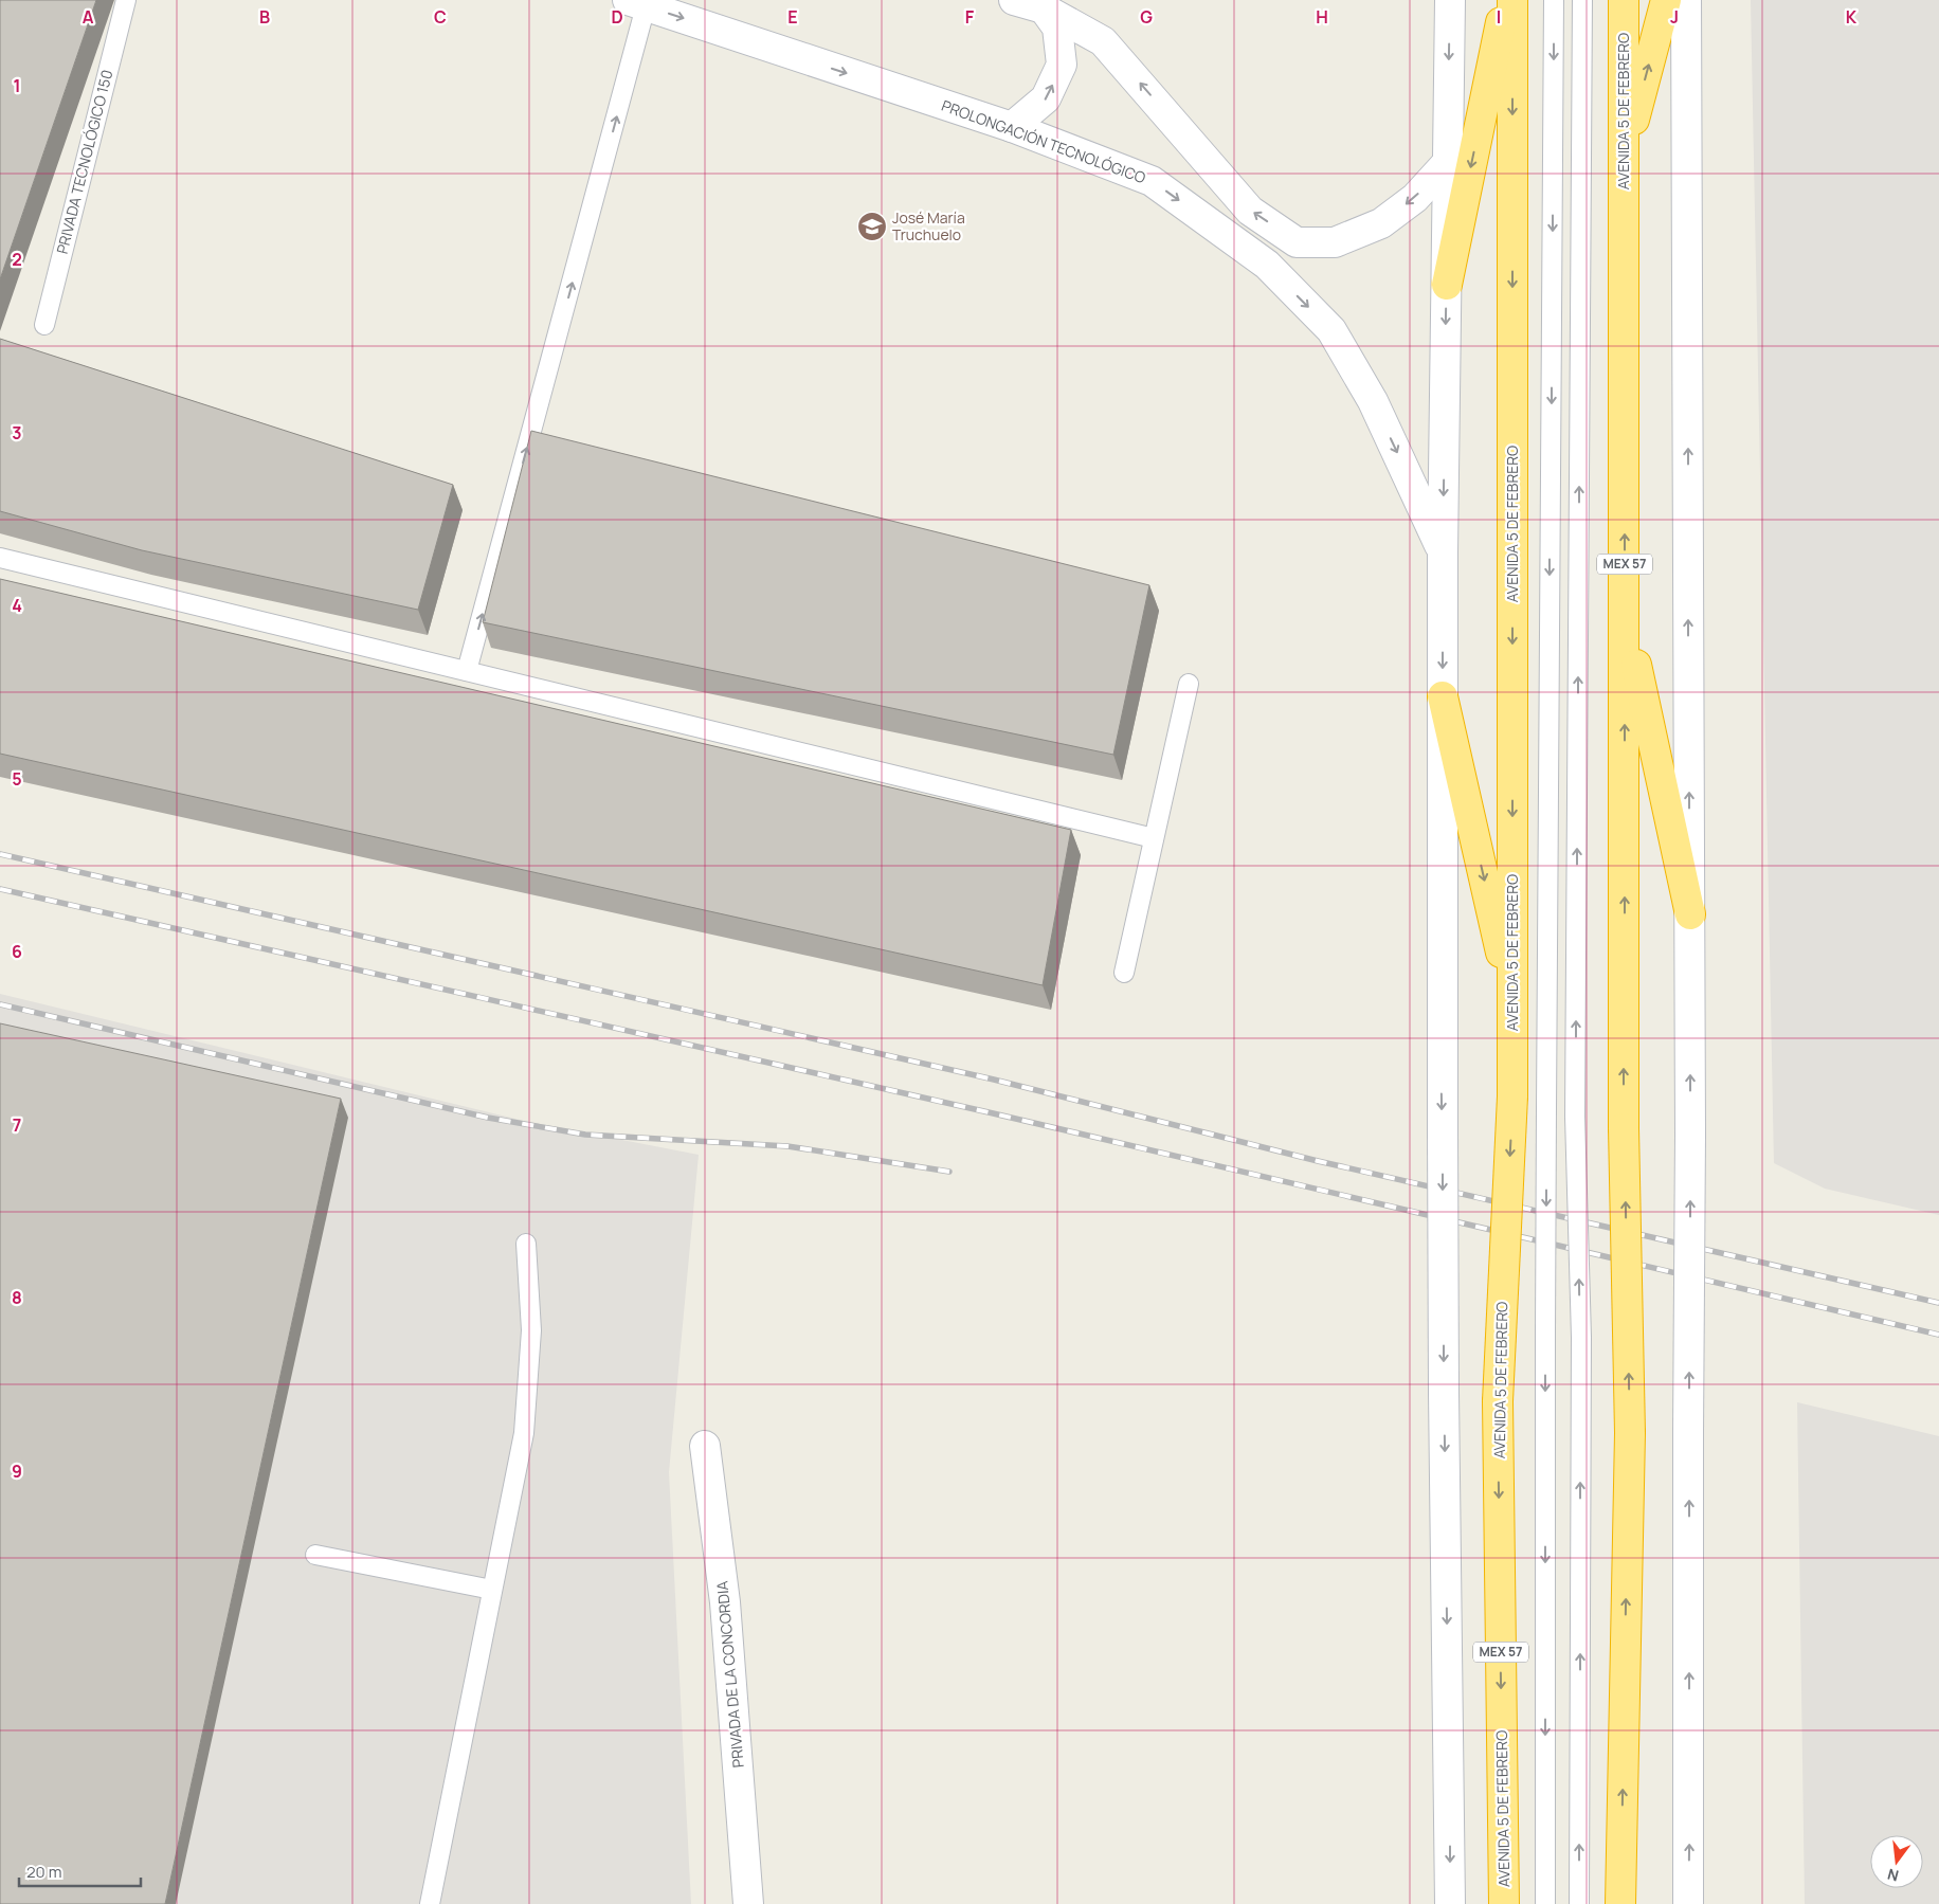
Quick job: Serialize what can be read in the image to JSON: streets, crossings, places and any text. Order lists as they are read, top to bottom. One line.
{"streets":{"highway":["AVENIDA 5 DE FEBRERO","MEX 57"],"main road":["PROLONGACIÓN TECNOLÓGICO","PRIVADA DE LA CONCORDIA"],"lane":["PRIVADA TECNOLÓGICO 150"]},"one_way":["PROLONGACIÓN TECNOLÓGICO"],"places":{"school or university":["José María Truchuelo"]},"scale_bar":"20 m","north":"bottom","grid":{"columns":["A","B","C","D","E","F","G","H","I","J","K"],"rows":["1","2","3","4","5","6","7","8","9"]}}
